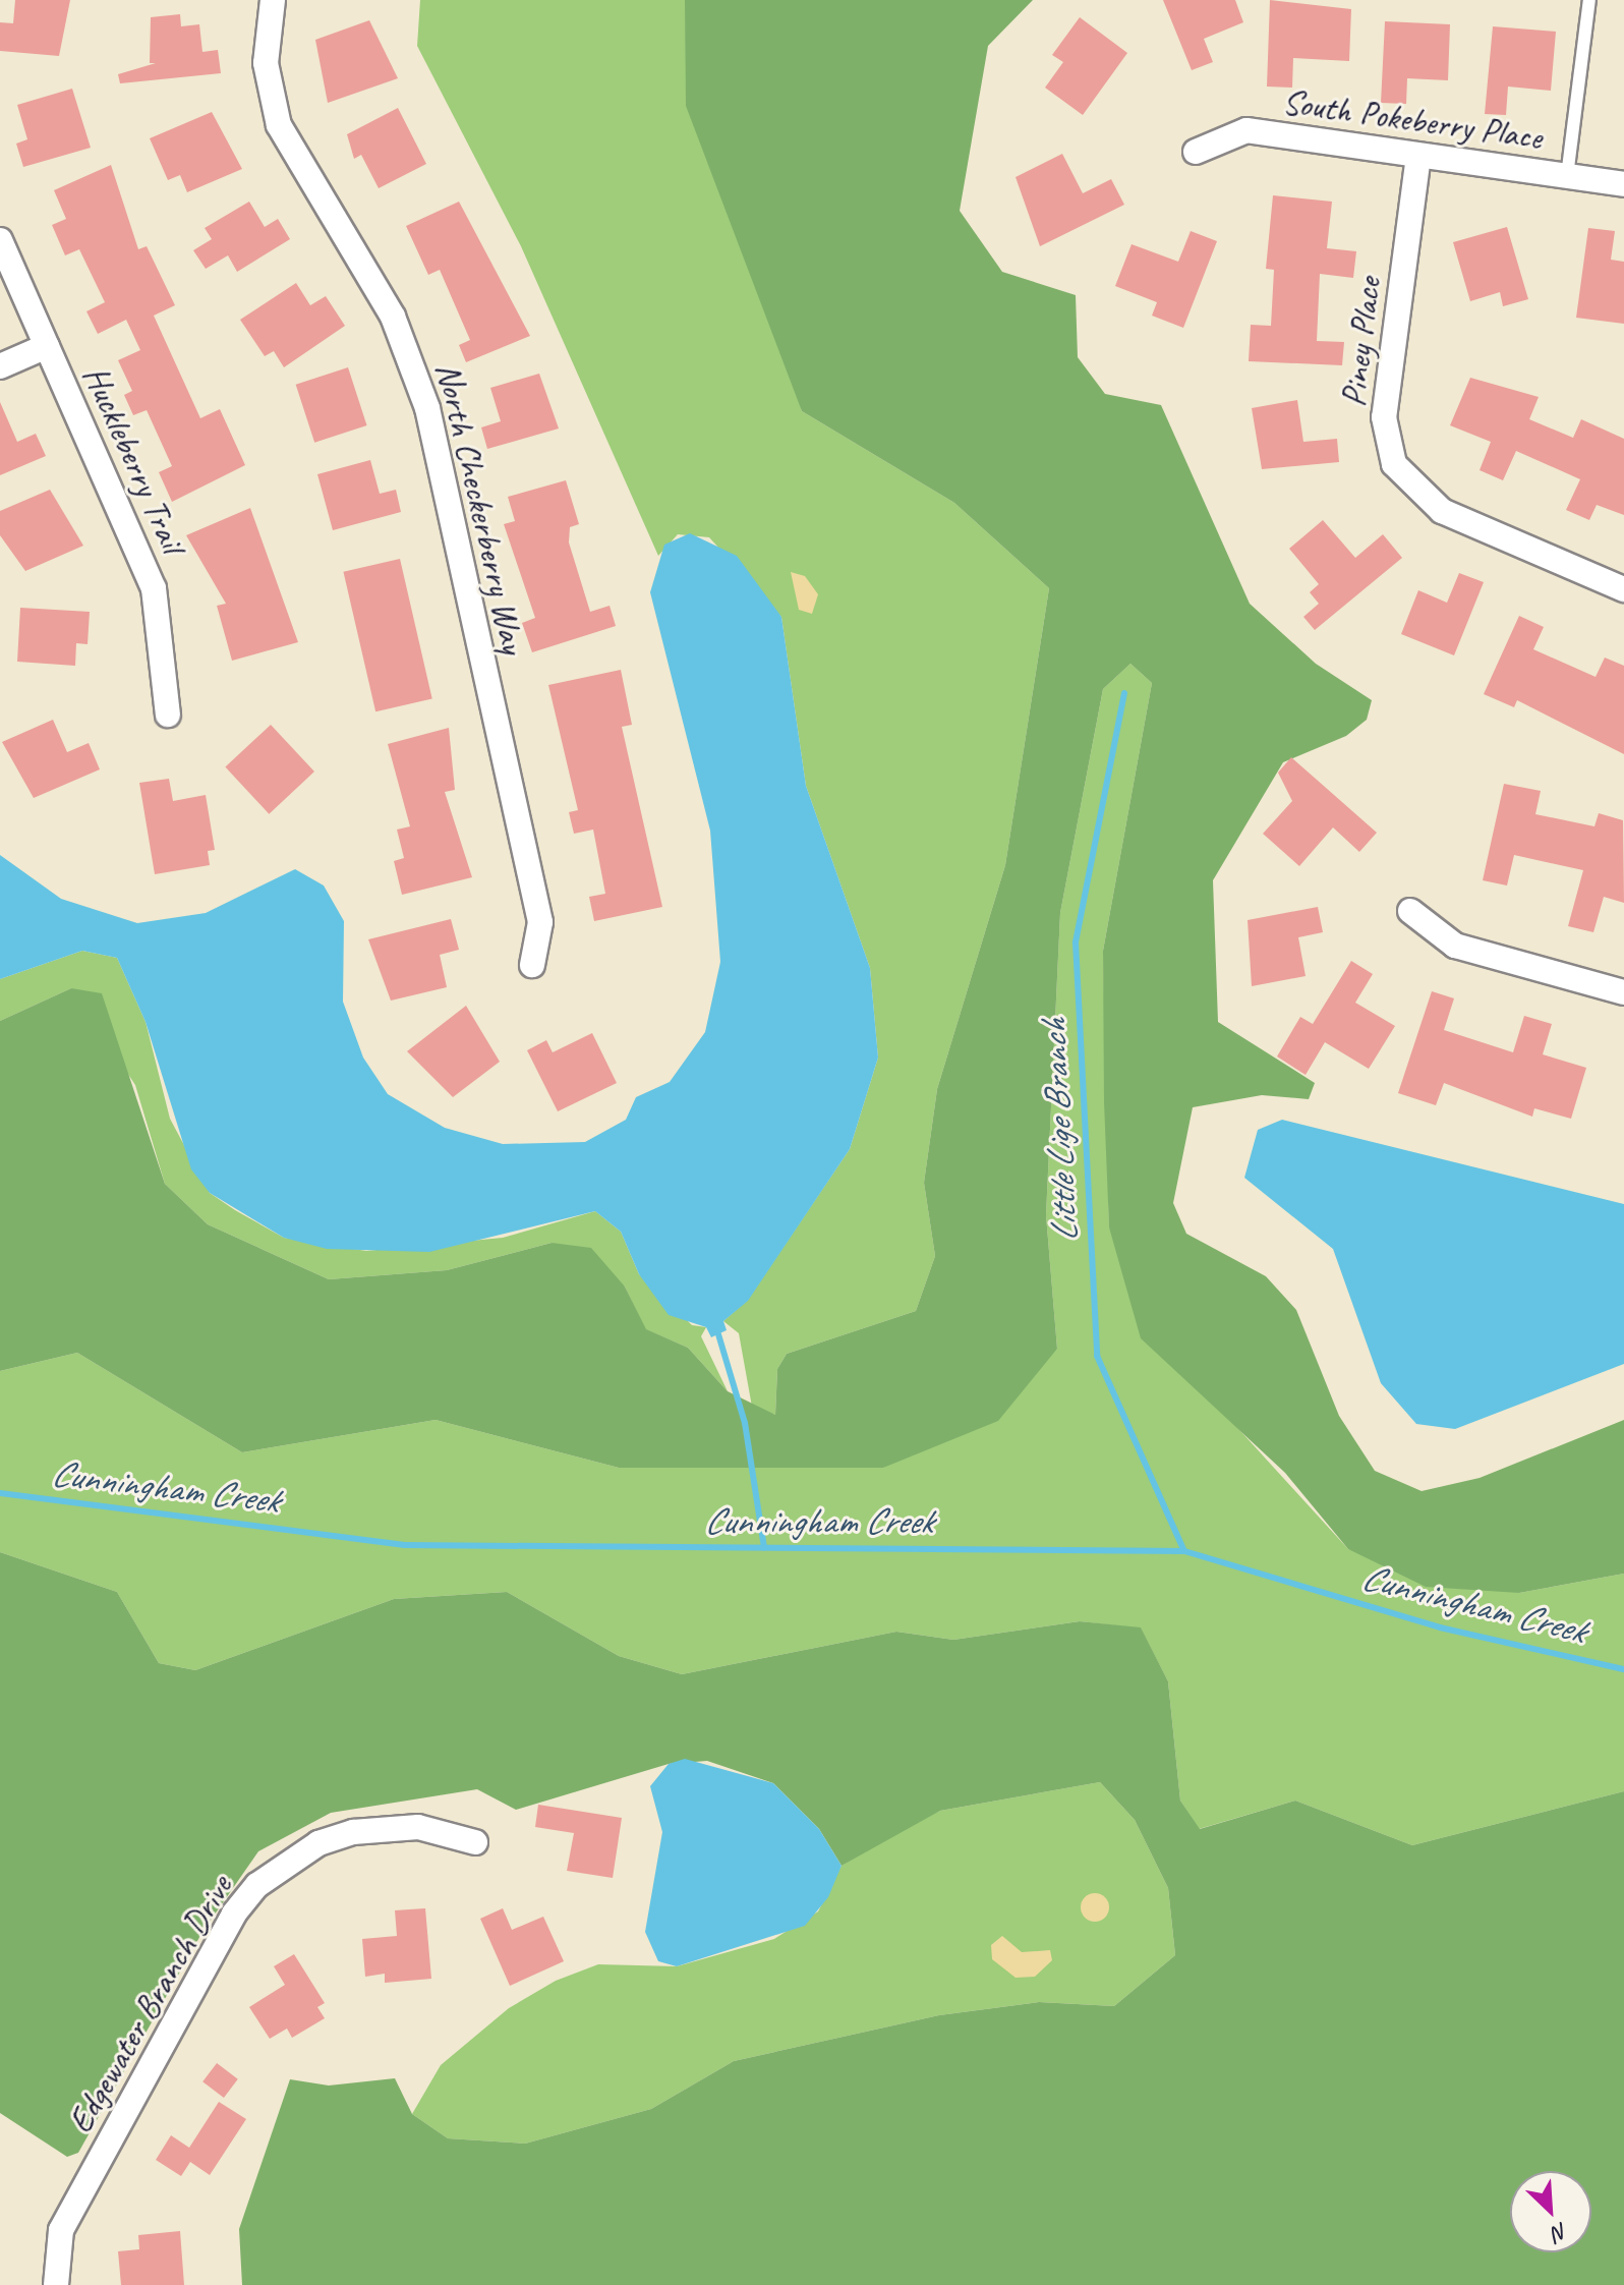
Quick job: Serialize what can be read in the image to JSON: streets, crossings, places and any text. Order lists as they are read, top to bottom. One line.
{"streets":{"street":["South Pokeberry Place","Piney Place","Huckleberry Trail","North Checkerberry Way","Edgewater Branch Drive"]},"crossings":[["South Pokeberry Place","Piney Place"]],"water":["Little Lige Branch","Cunningham Creek"],"north":"bottom right"}
